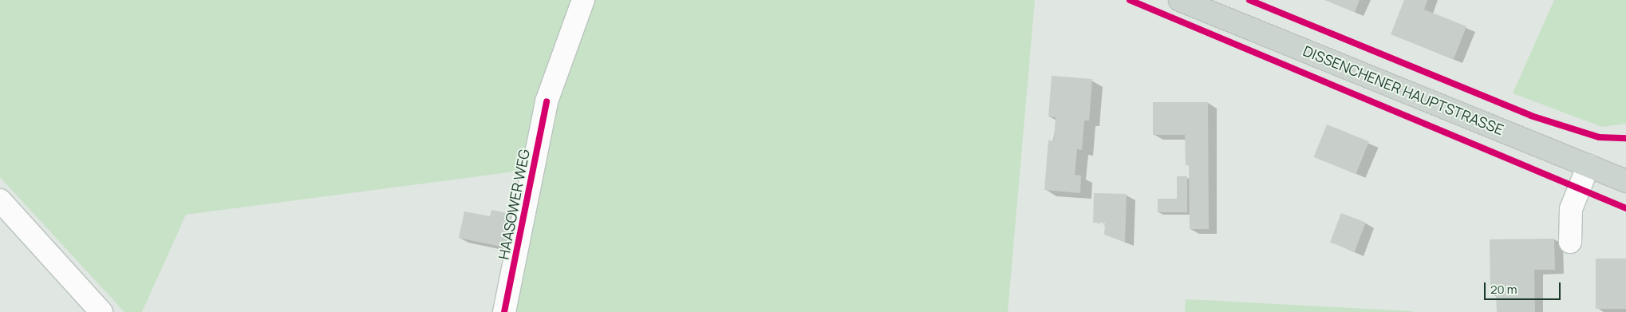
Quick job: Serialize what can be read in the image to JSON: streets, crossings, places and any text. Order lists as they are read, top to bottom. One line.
{"streets":{"main road":["DISSENCHENER HAUPTSTRASSE"],"street":["HAASOWER WEG"]},"scale_bar":"20 m"}
